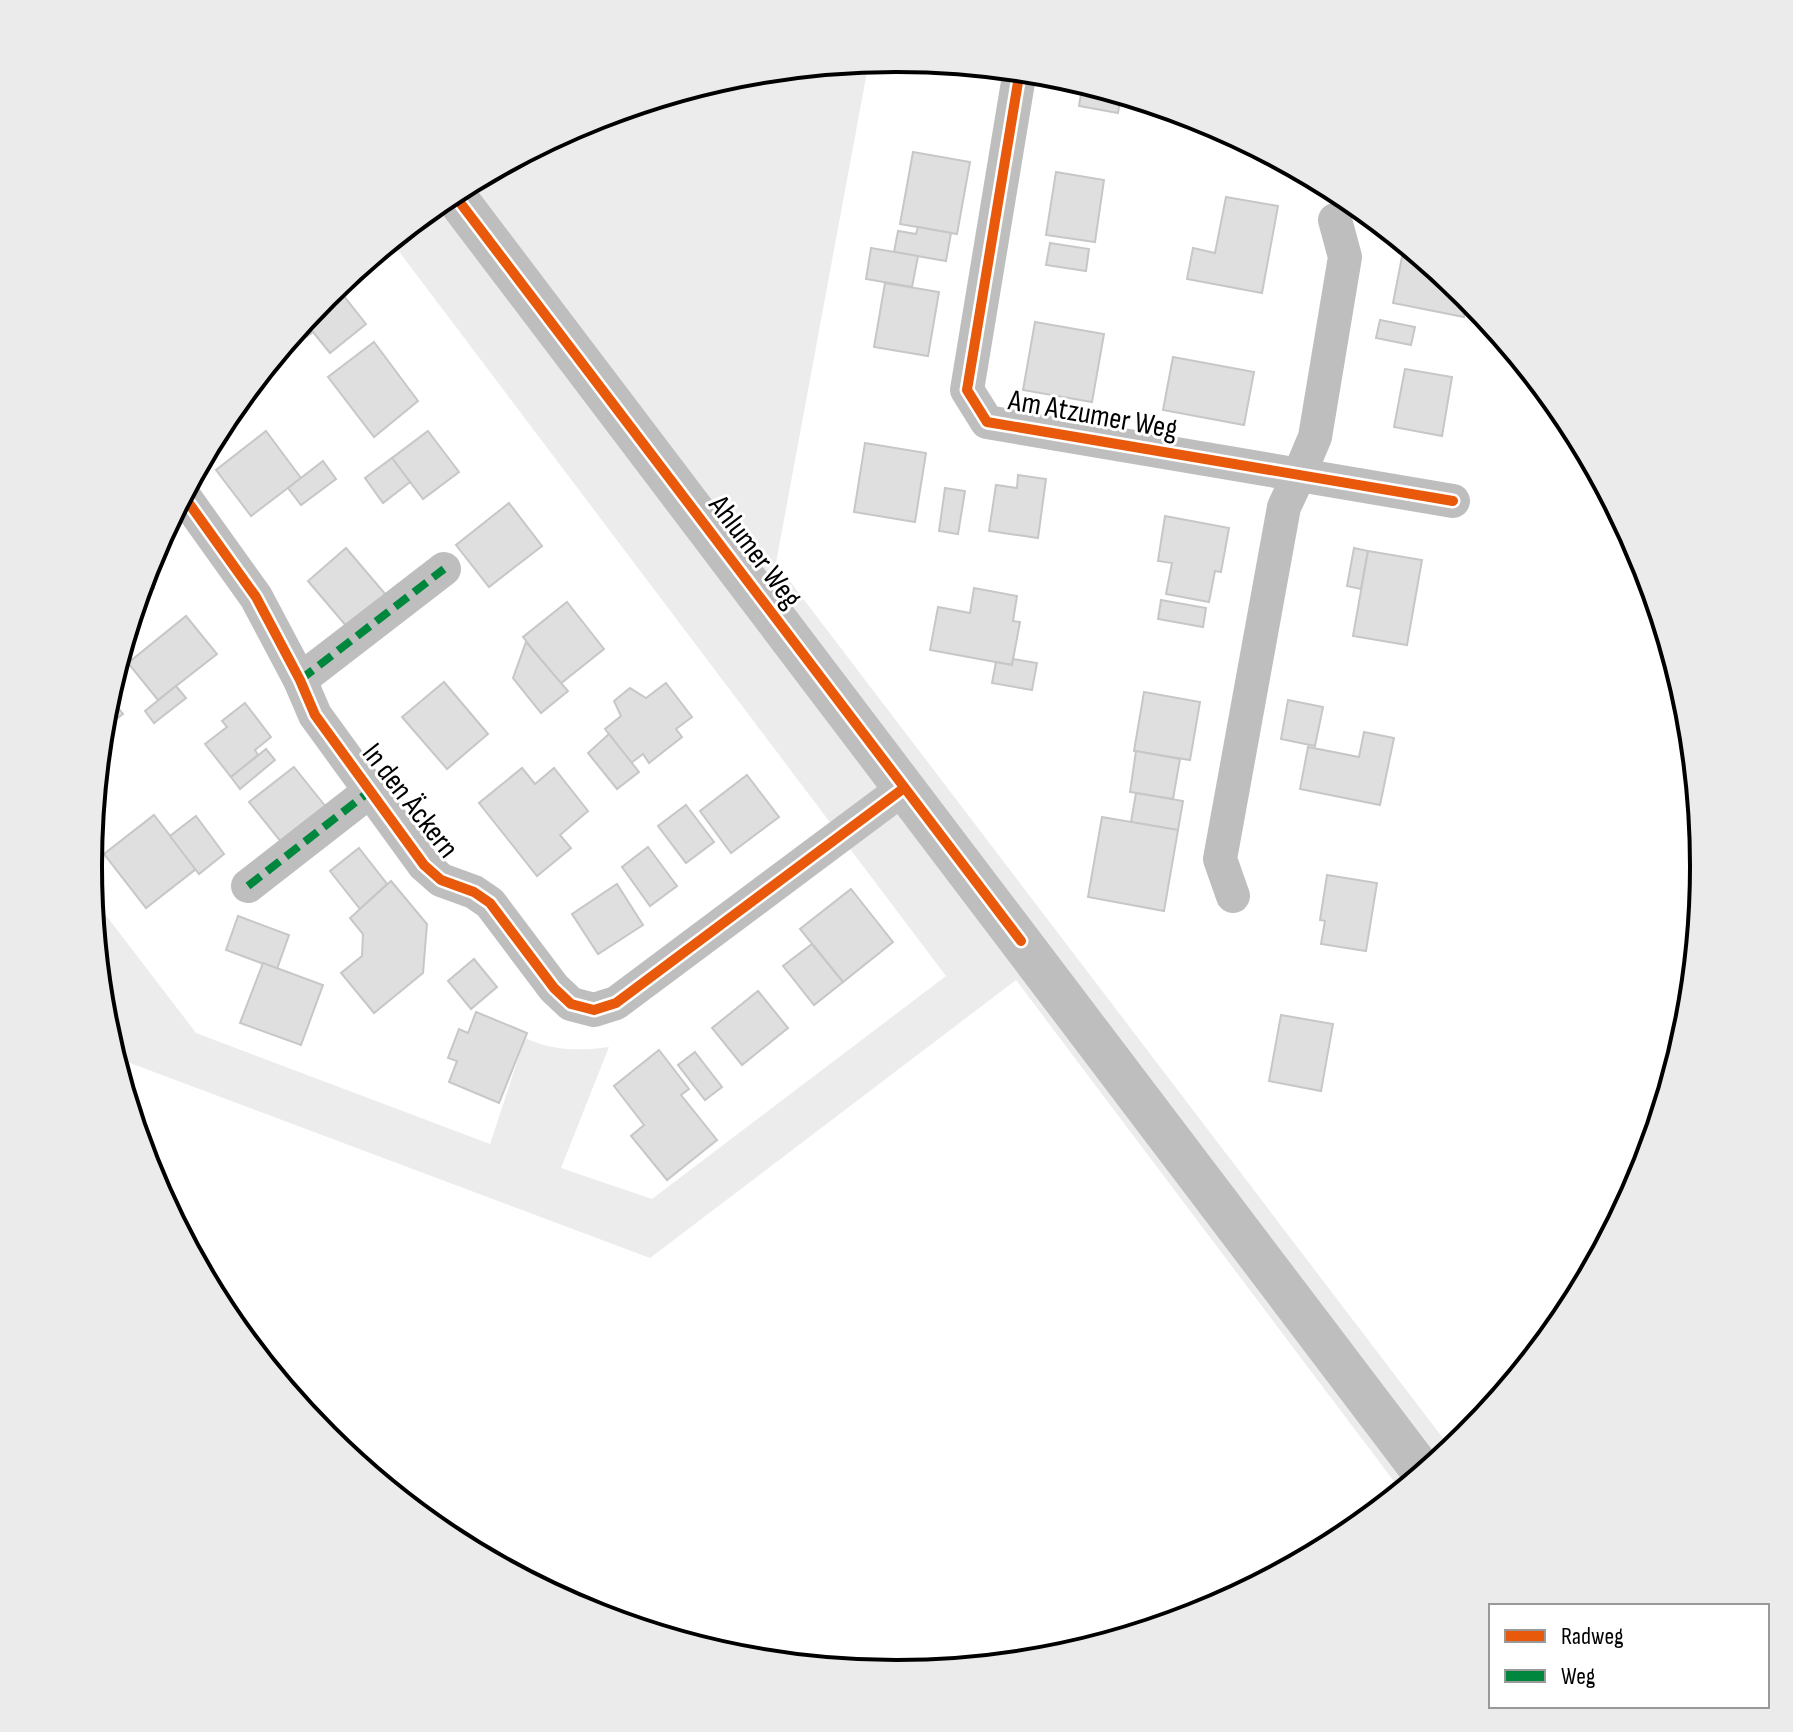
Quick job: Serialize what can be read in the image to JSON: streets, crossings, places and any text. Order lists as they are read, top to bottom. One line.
{"streets":{"street":["Am Atzumer Weg","Ahlumer Weg","In den Äckern"]},"crossings":[["Ahlumer Weg","In den Äckern"]],"legend":["Radweg","Weg"]}
